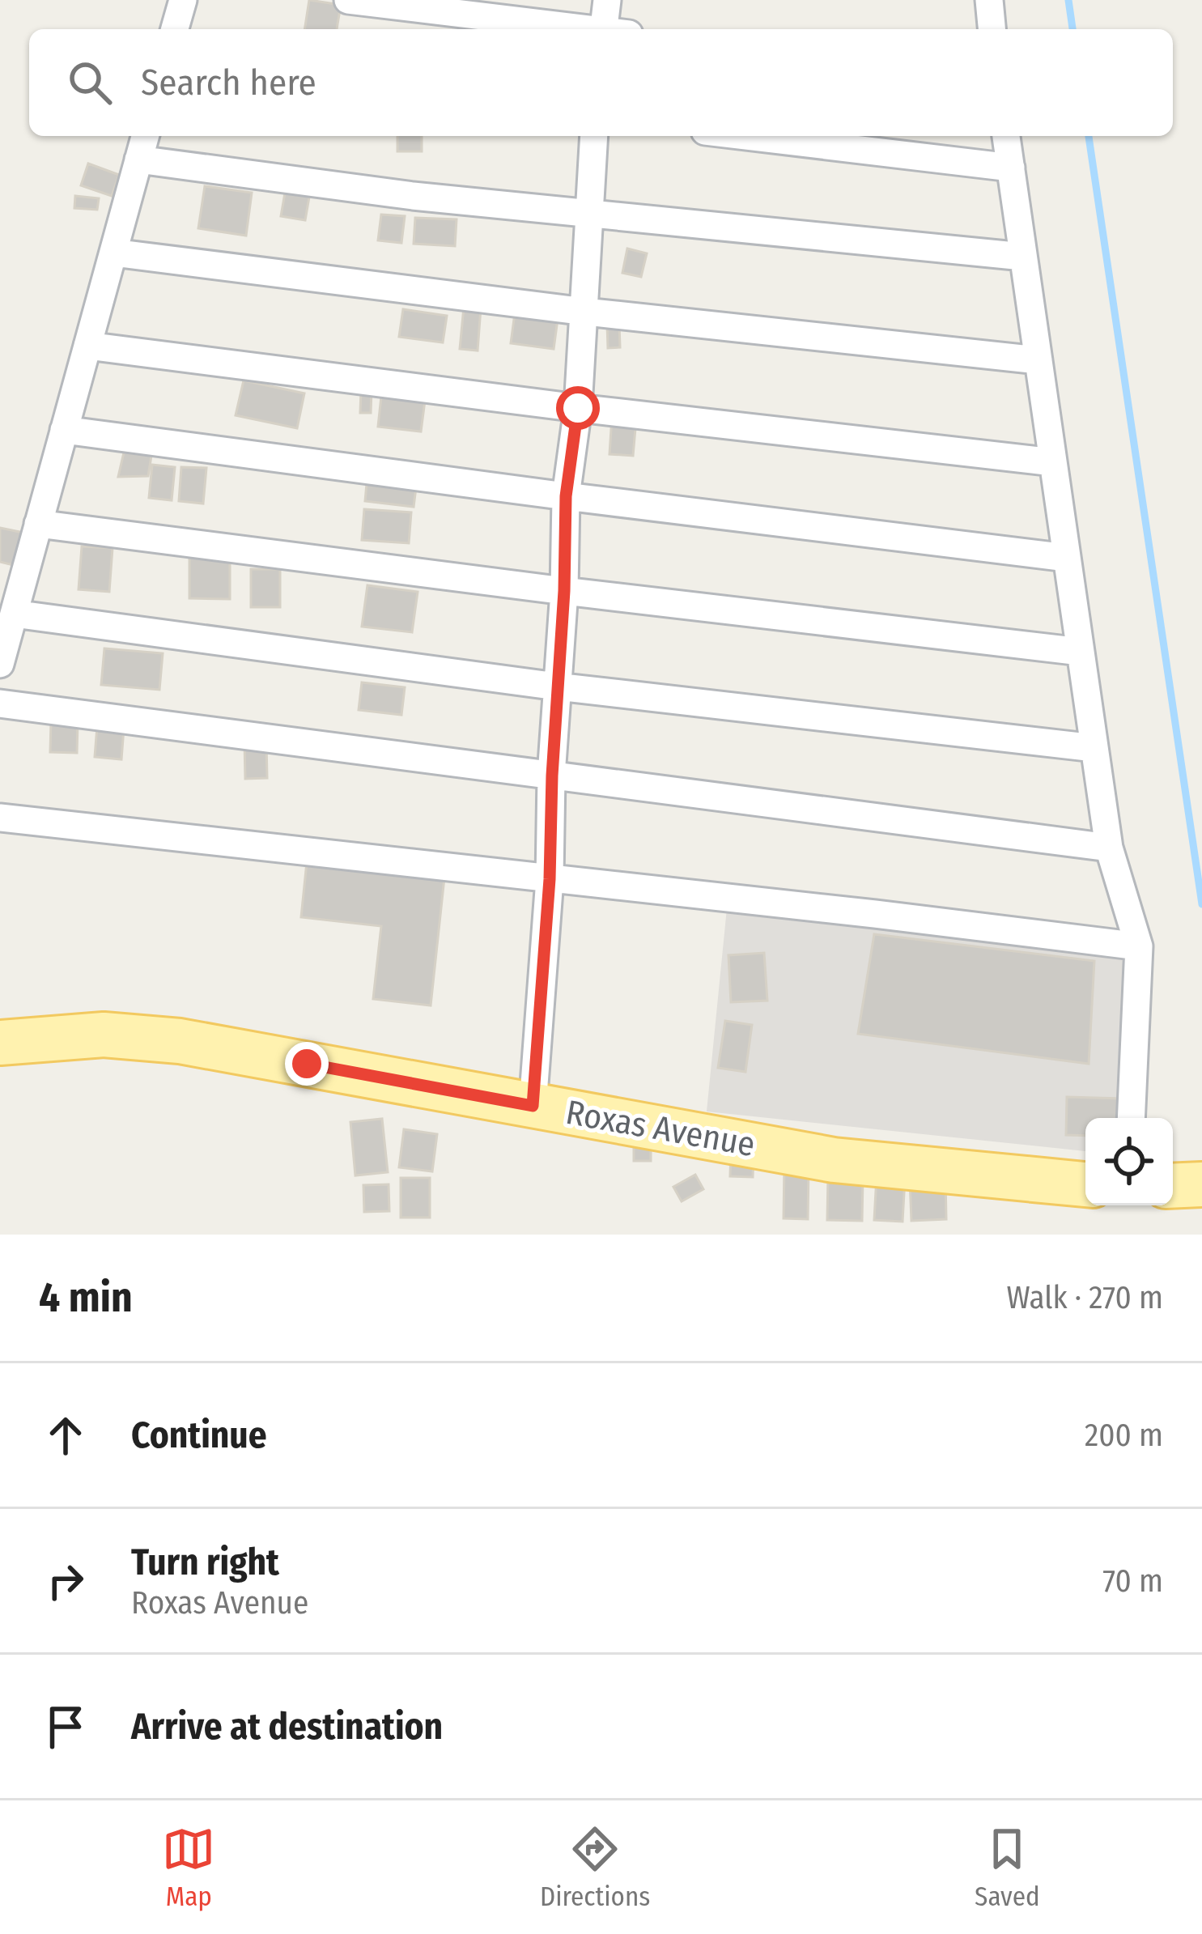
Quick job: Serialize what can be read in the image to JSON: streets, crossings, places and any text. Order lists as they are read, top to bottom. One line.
{"streets":{"main road":["Roxas Avenue"]},"page":{"search":"Search here","heading":["4 min","Walk · 270 m"],"list":[["Continue","200 m"],["Turn right","Roxas Avenue","70 m"],"Arrive at destination"],"nav":["Map","Directions","Saved"]}}
